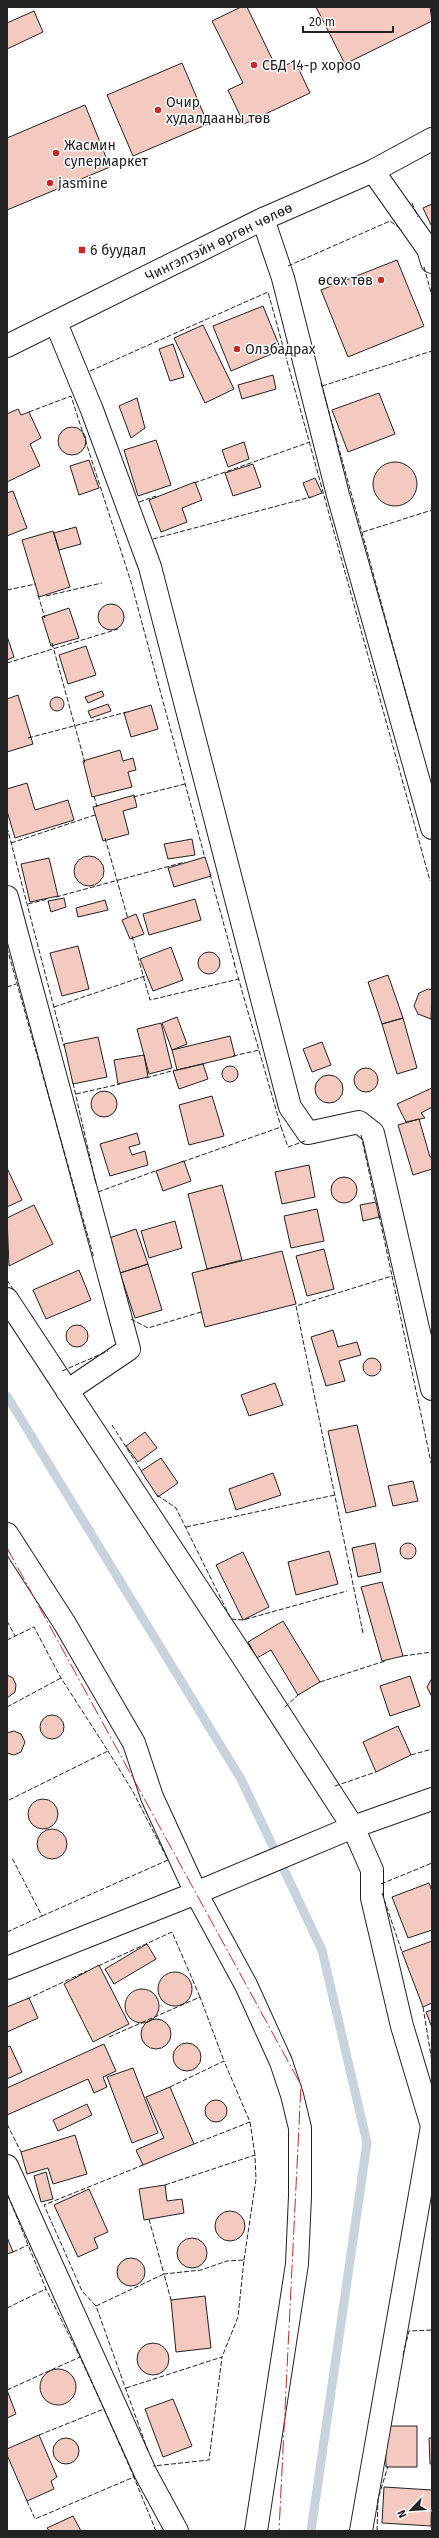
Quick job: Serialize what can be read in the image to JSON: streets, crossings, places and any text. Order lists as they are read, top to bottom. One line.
{"streets":{"street":["Чингэлтэйн өргөн чөлөө"]},"places":{"other":["СБД 14-р хороо","Очир худалдааны төв","Жасмин супермаркет","jasmine","өсөх төв","Олзбадрах"],"transit":["6 буудал"]},"scale_bar":"20 m","north":"bottom left"}
